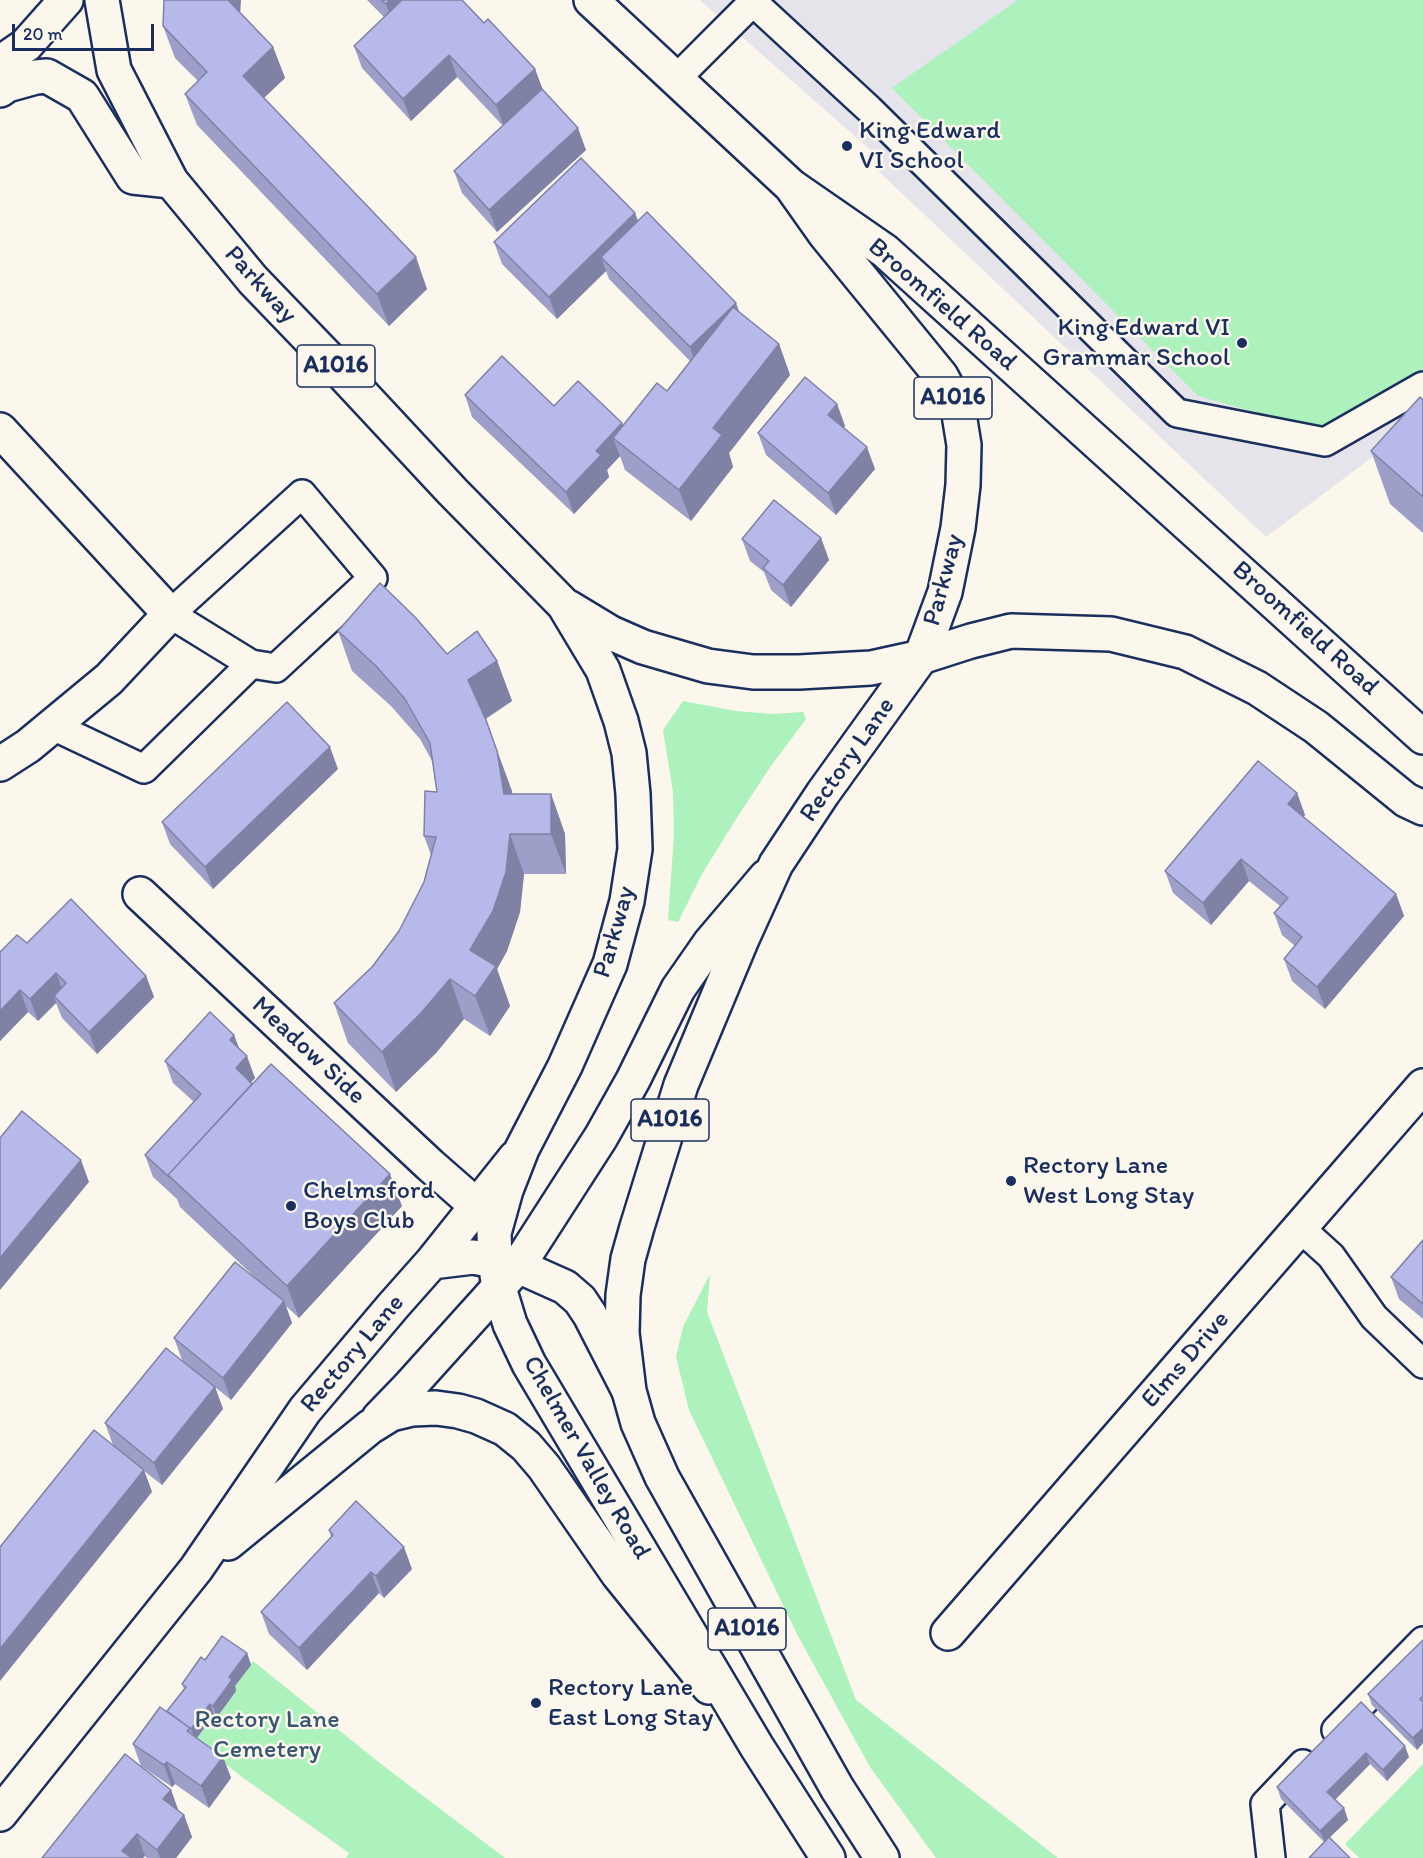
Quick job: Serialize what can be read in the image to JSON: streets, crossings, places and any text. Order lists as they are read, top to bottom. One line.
{"streets":{"main road":["Parkway","Broomfield Road","A1016","Rectory Lane","Meadow Side","Elms Drive","Chelmer Valley Road"]},"crossings":[["Parkway","Broomfield Road"],["Parkway","Rectory Lane"],["Parkway","Chelmer Valley Road"],["A1016","Rectory Lane"],["Rectory Lane","Meadow Side"],["Rectory Lane","Chelmer Valley Road"]],"parks":["Rectory Lane Cemetery"],"places":["King Edward VI School","King Edward VI Grammar School","Rectory Lane West Long Stay","Chelmsford Boys Club","Rectory Lane East Long Stay"],"scale_bar":"20 m"}
